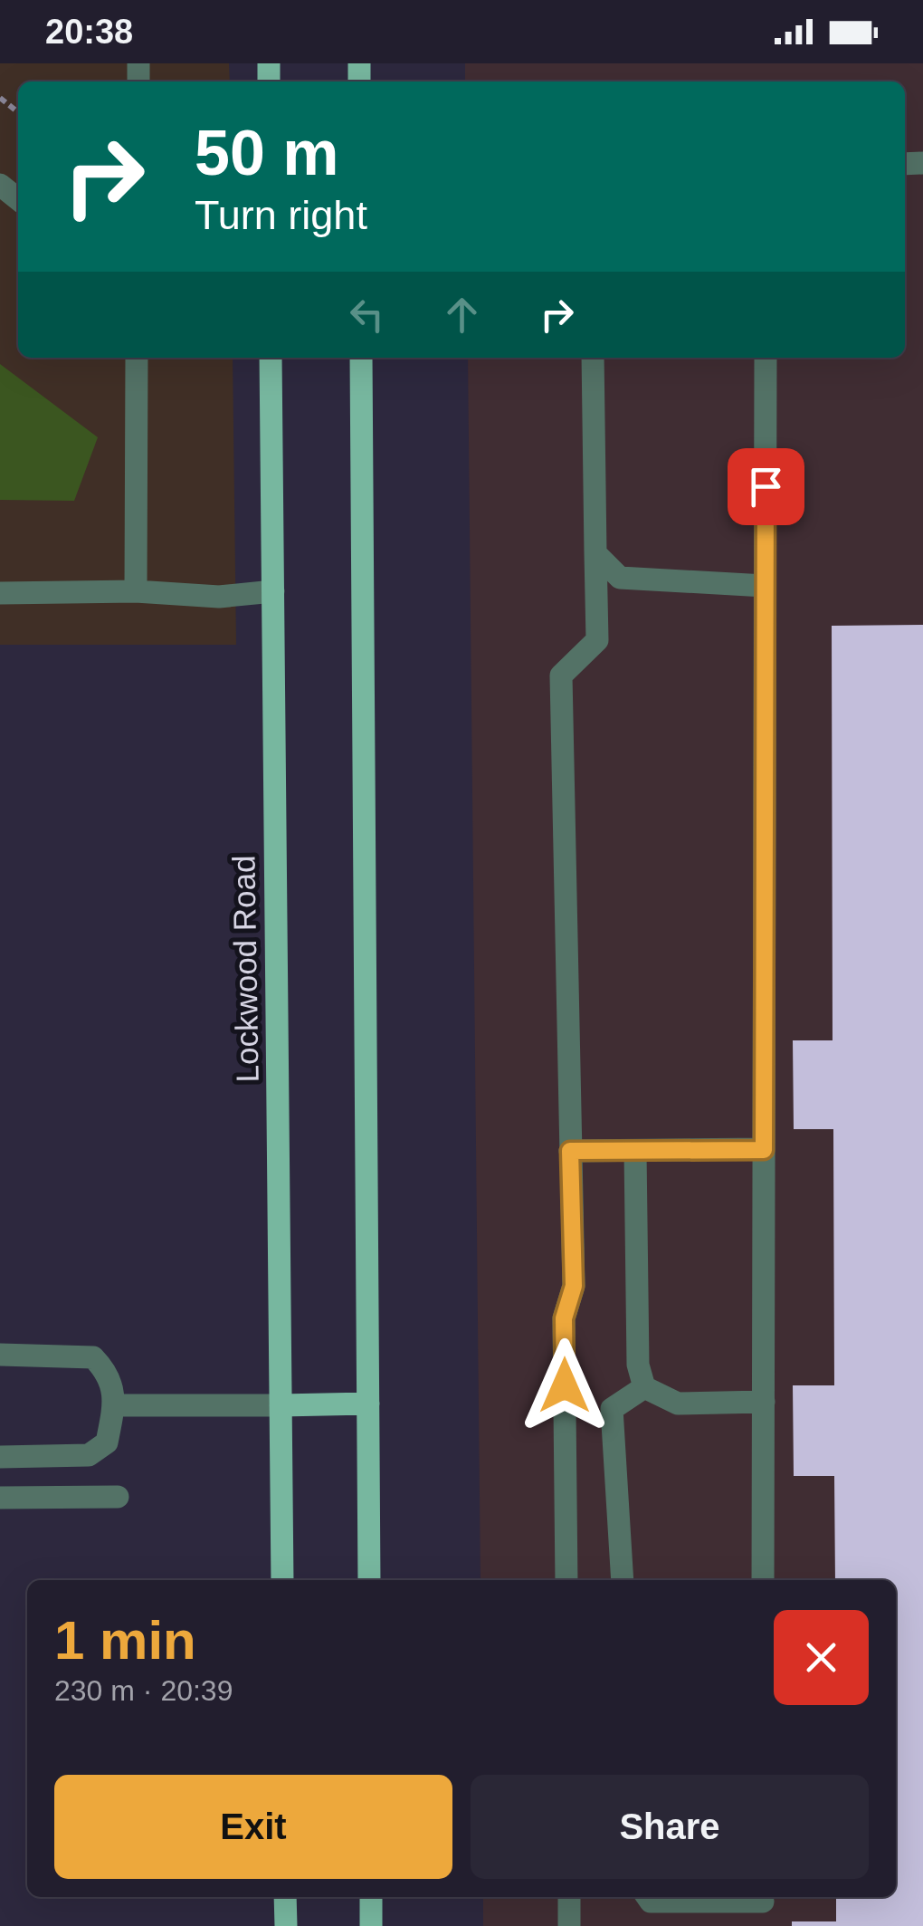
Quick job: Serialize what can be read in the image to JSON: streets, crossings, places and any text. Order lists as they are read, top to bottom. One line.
{"streets":{"main road":["Lockwood Road"]},"page":{"status":"20:38","turn":["50 m","Turn right"],"heading":["1 min","230 m · 20:39"],"buttons":["Exit","Share"]}}
